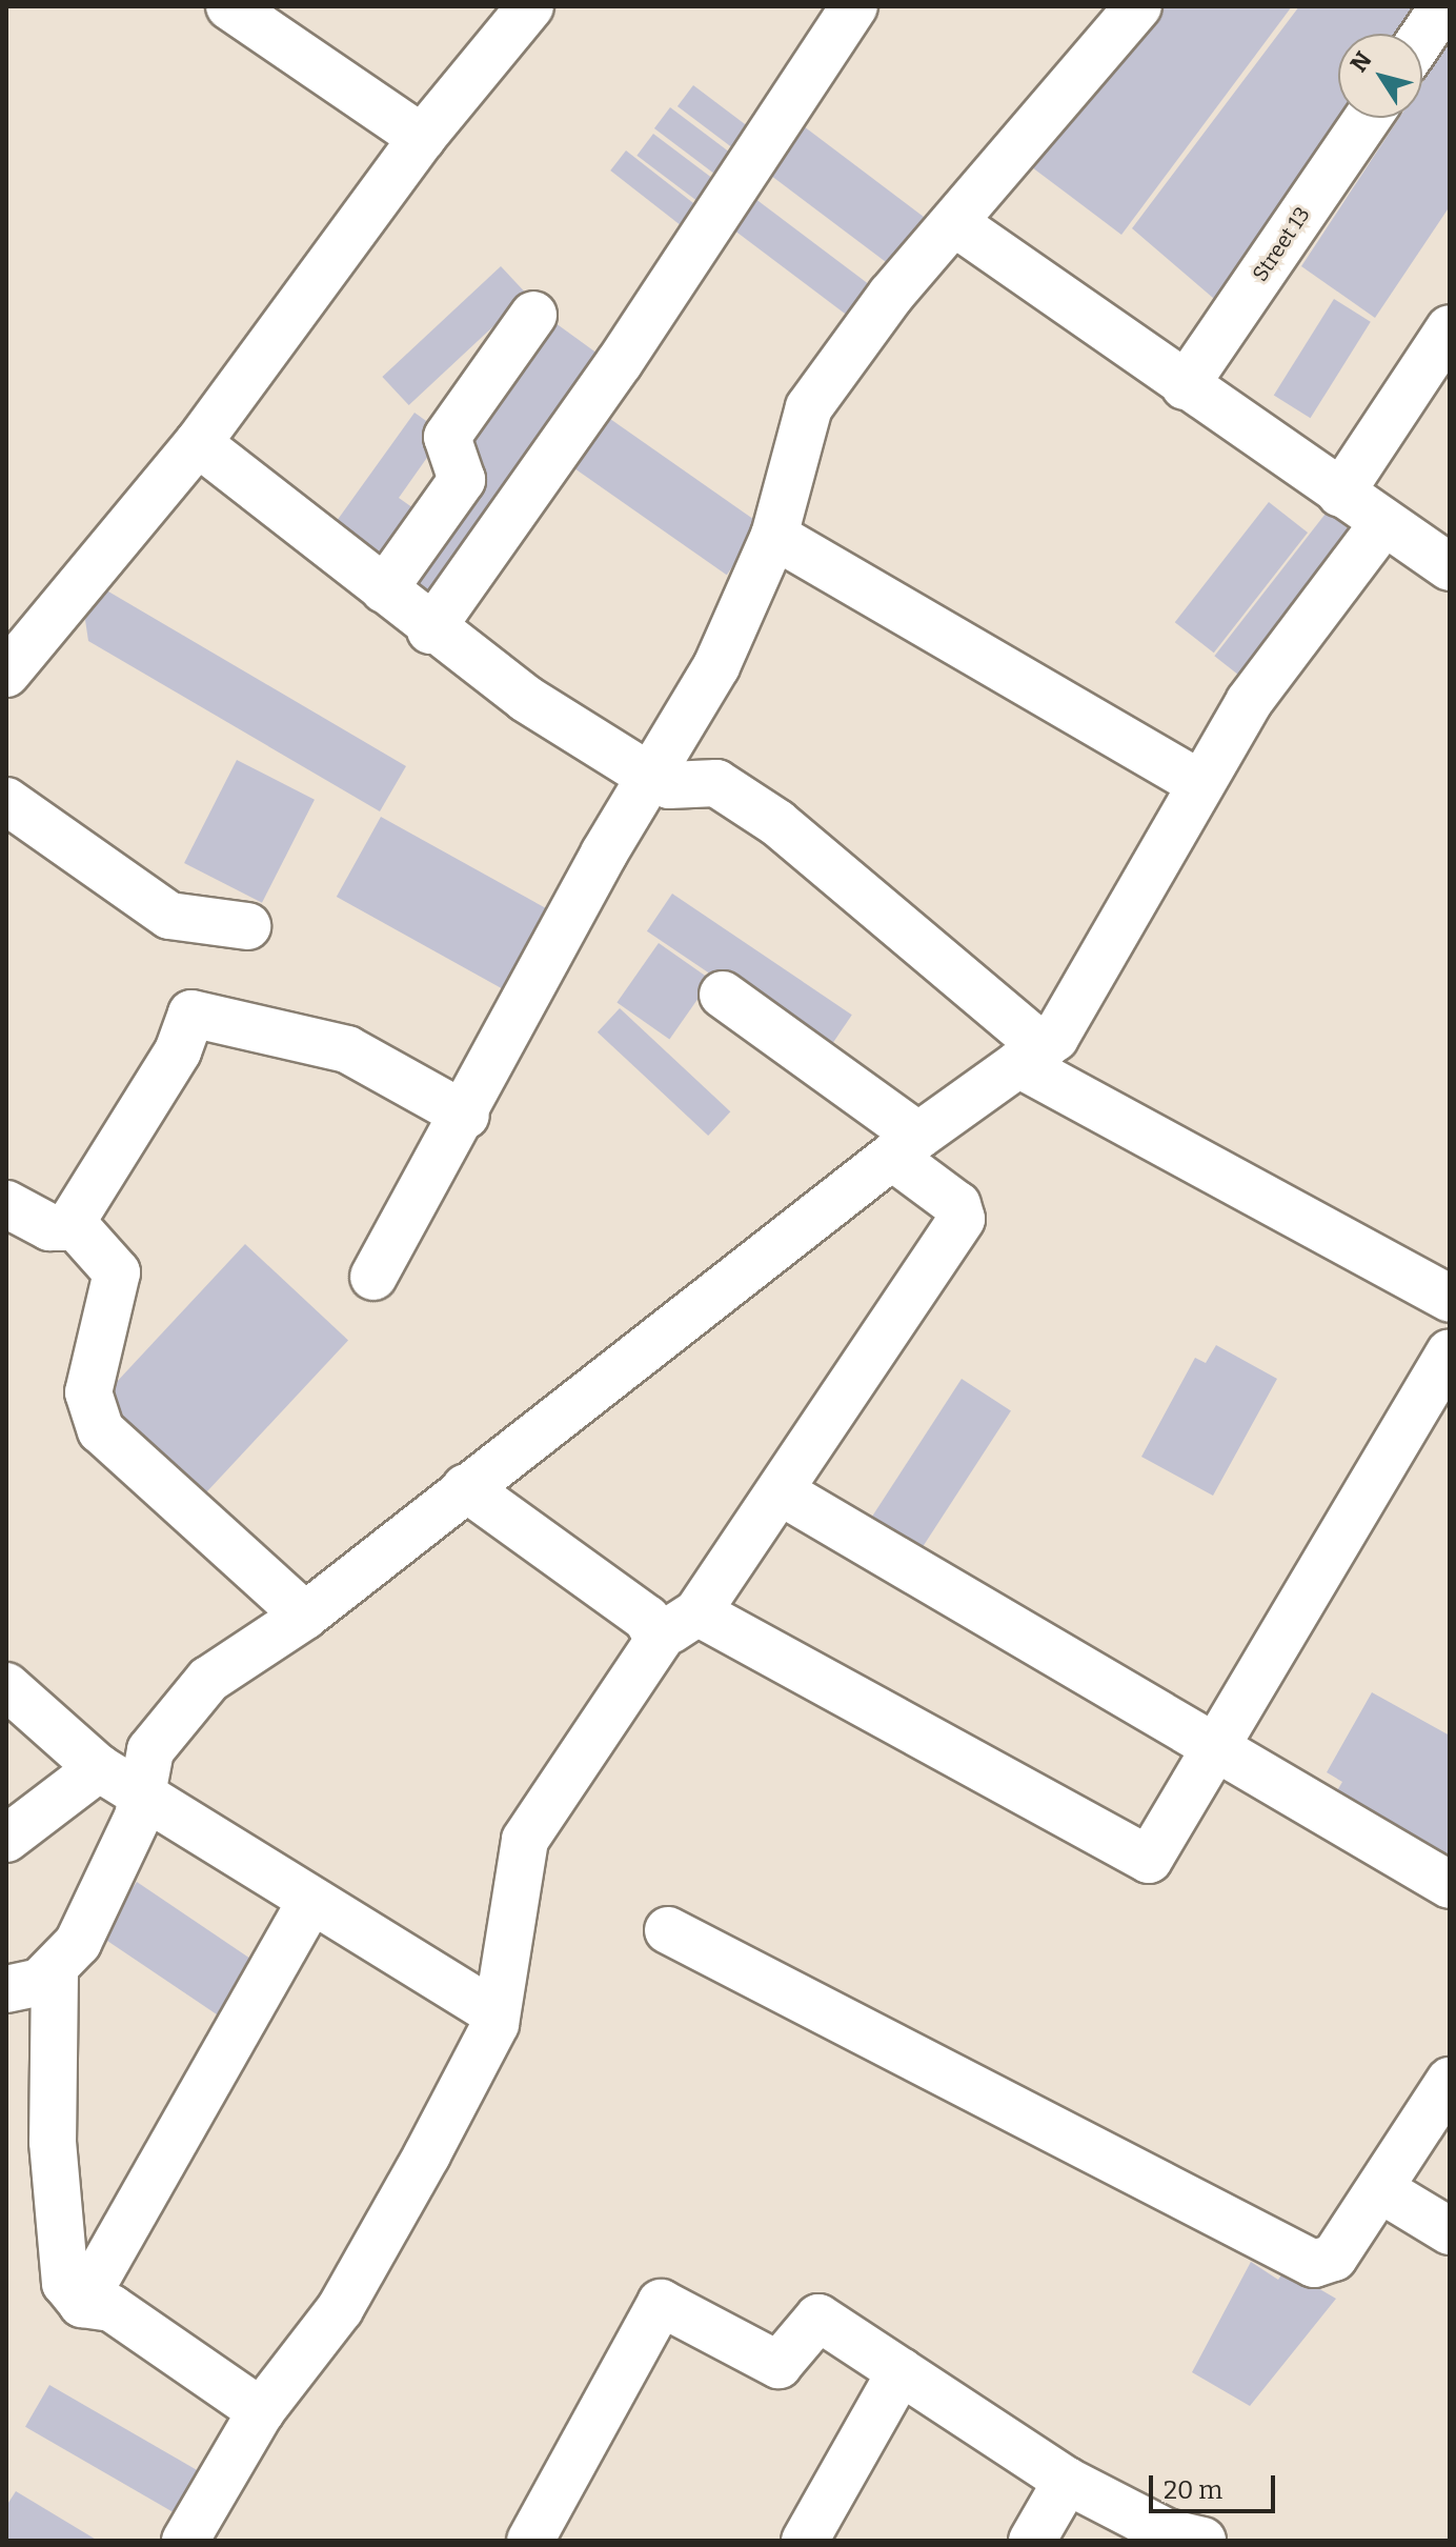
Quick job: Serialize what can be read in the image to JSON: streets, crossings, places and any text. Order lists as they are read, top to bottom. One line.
{"streets":{"street":["Street 13"]},"scale_bar":"20 m","north":"top left"}
